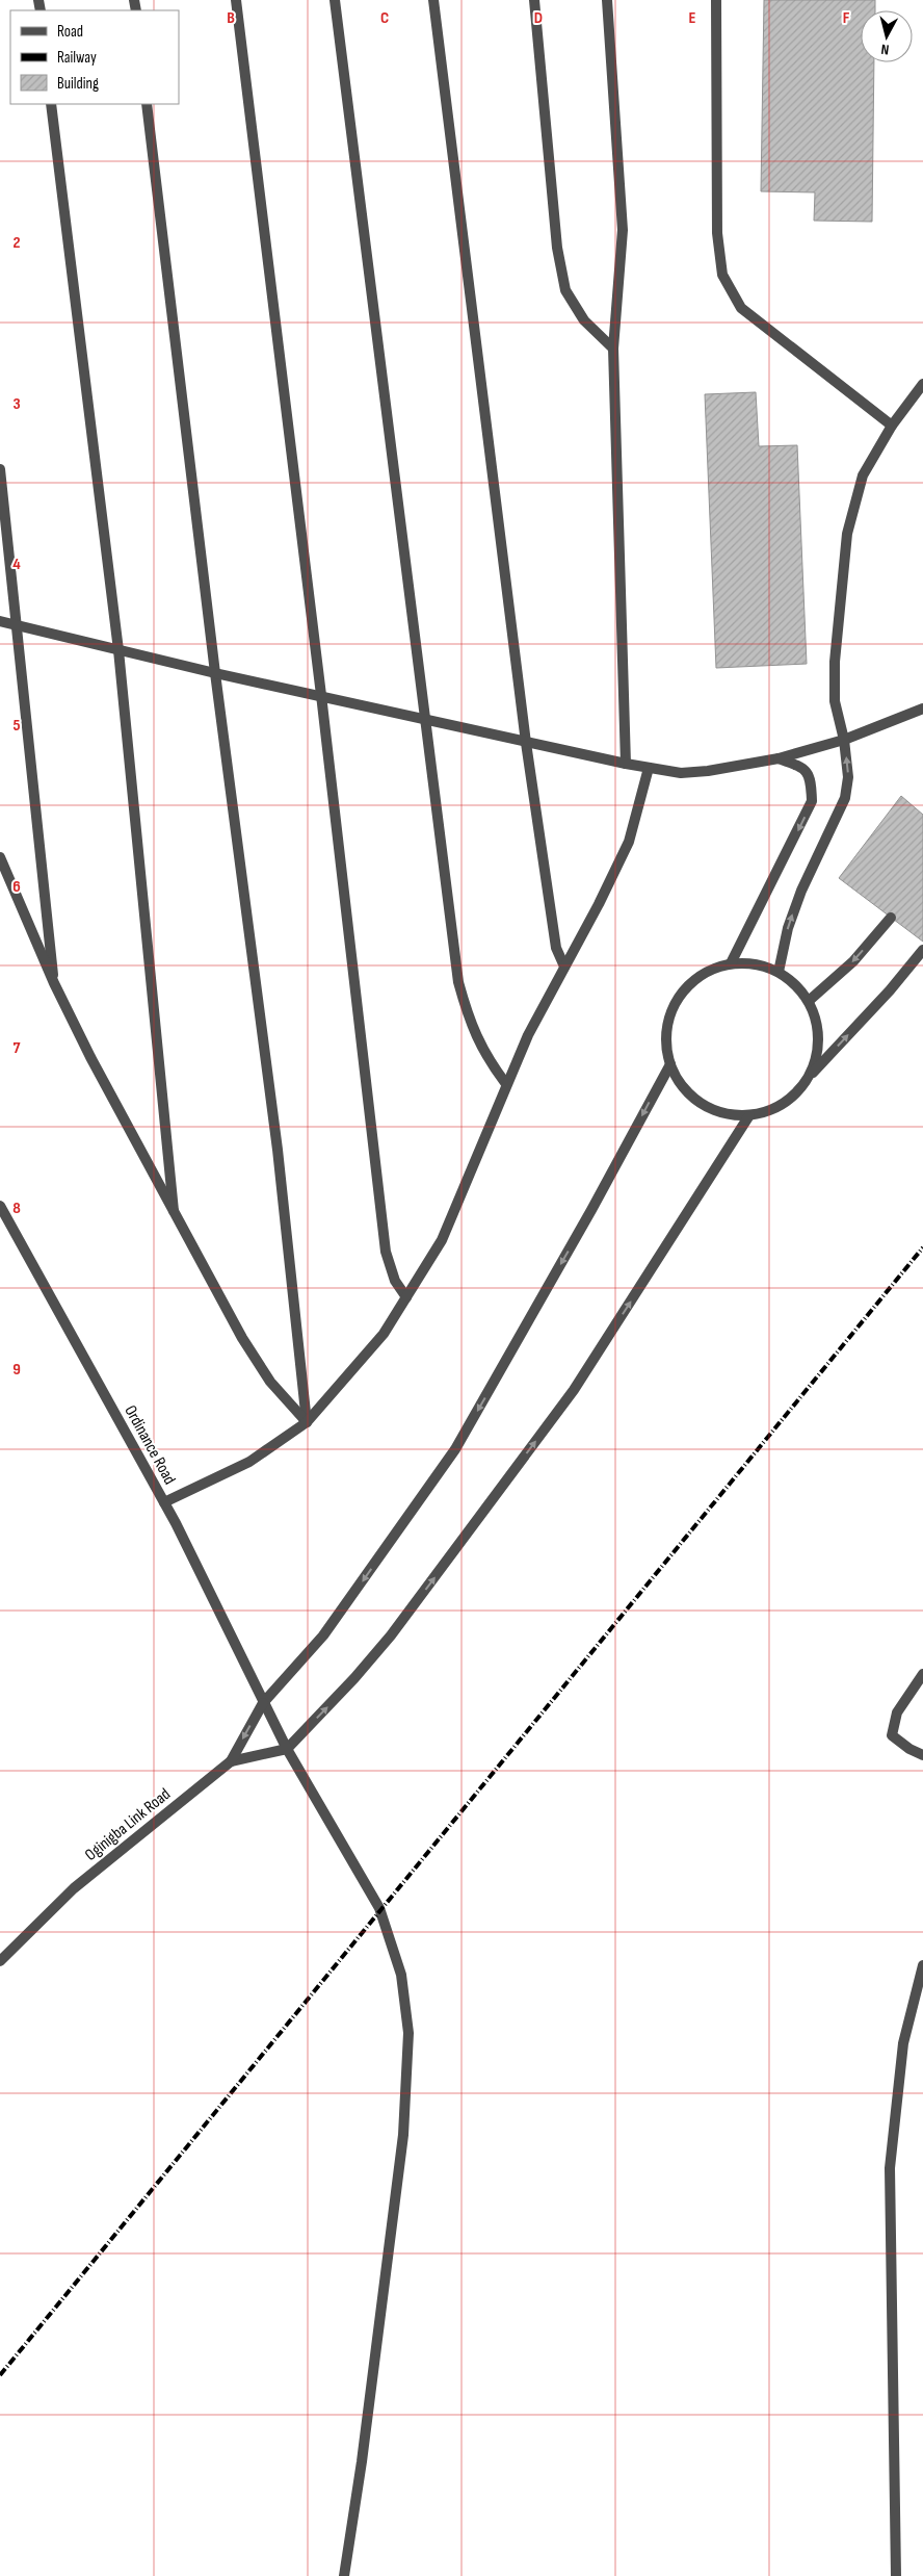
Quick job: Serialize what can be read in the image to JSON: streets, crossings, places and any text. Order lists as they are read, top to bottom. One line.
{"streets":{"street":["Ordinance Road","Oginigba Link Road"]},"crossings":[["Ordinance Road","Oginigba Link Road"]],"legend":["Road","Railway","Building"],"north":"bottom","grid":{"columns":["B","C","D","E","F"],"rows":["2","3","4","5","6","7","8","9"]}}
